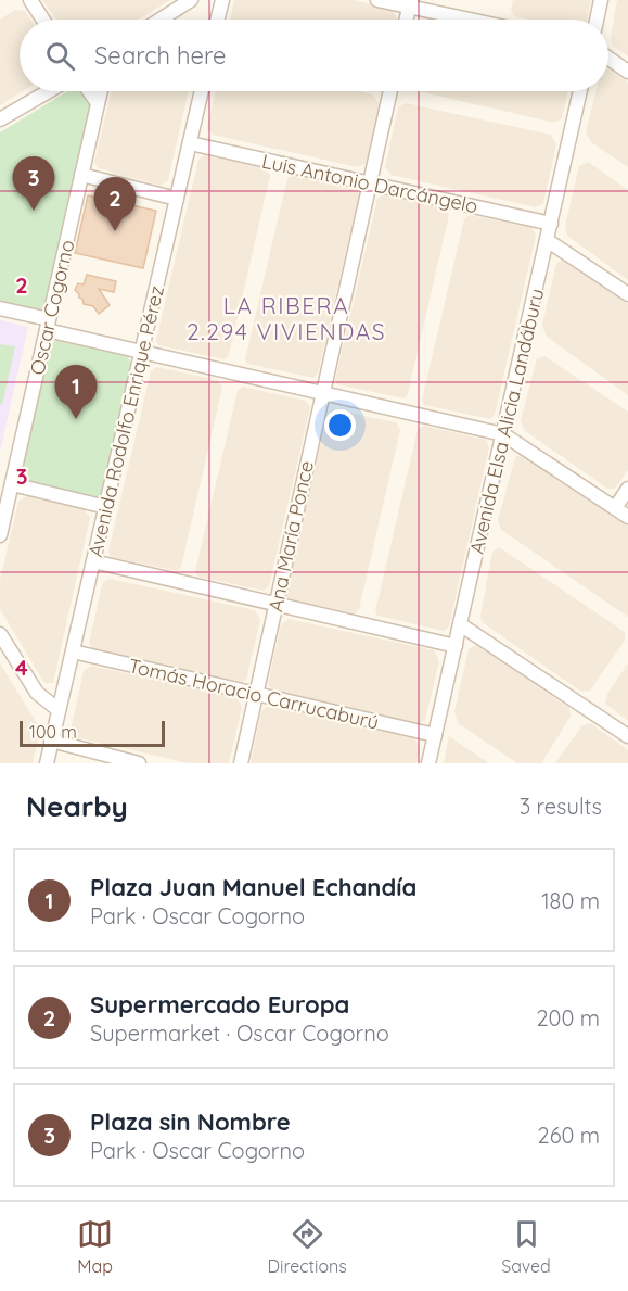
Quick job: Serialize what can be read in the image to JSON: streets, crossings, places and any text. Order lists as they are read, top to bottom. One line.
{"streets":{"street":["Luis Antonio Darcángelo","Oscar Cogorno","Avenida Rodolfo Enrique Pérez","Avenida Elsa Alicia Landáburu","Ana María Ponce","Tomás Horacio Carrucaburú"]},"crossings":[["Luis Antonio Darcángelo","Avenida Rodolfo Enrique Pérez"],["Luis Antonio Darcángelo","Avenida Elsa Alicia Landáburu"],["Luis Antonio Darcángelo","Ana María Ponce"],["Avenida Rodolfo Enrique Pérez","Tomás Horacio Carrucaburú"],["Avenida Elsa Alicia Landáburu","Tomás Horacio Carrucaburú"],["Ana María Ponce","Tomás Horacio Carrucaburú"]],"districts":["LA RIBERA 2.294 VIVIENDAS"],"scale_bar":"100 m","page":{"search":"Search here","pins":["3","2","1"],"scale":"100 m","heading":["Nearby","3 results"],"list":[{"mark":"1","name":"Plaza Juan Manuel Echandía","note":"Park · Oscar Cogorno","value":"180 m"},{"mark":"2","name":"Supermercado Europa","note":"Supermarket · Oscar Cogorno","value":"200 m"},{"mark":"3","name":"Plaza sin Nombre","note":"Park · Oscar Cogorno","value":"260 m"}],"nav":["Map","Directions","Saved"]},"grid":{"rows":["2","3","4"]}}
